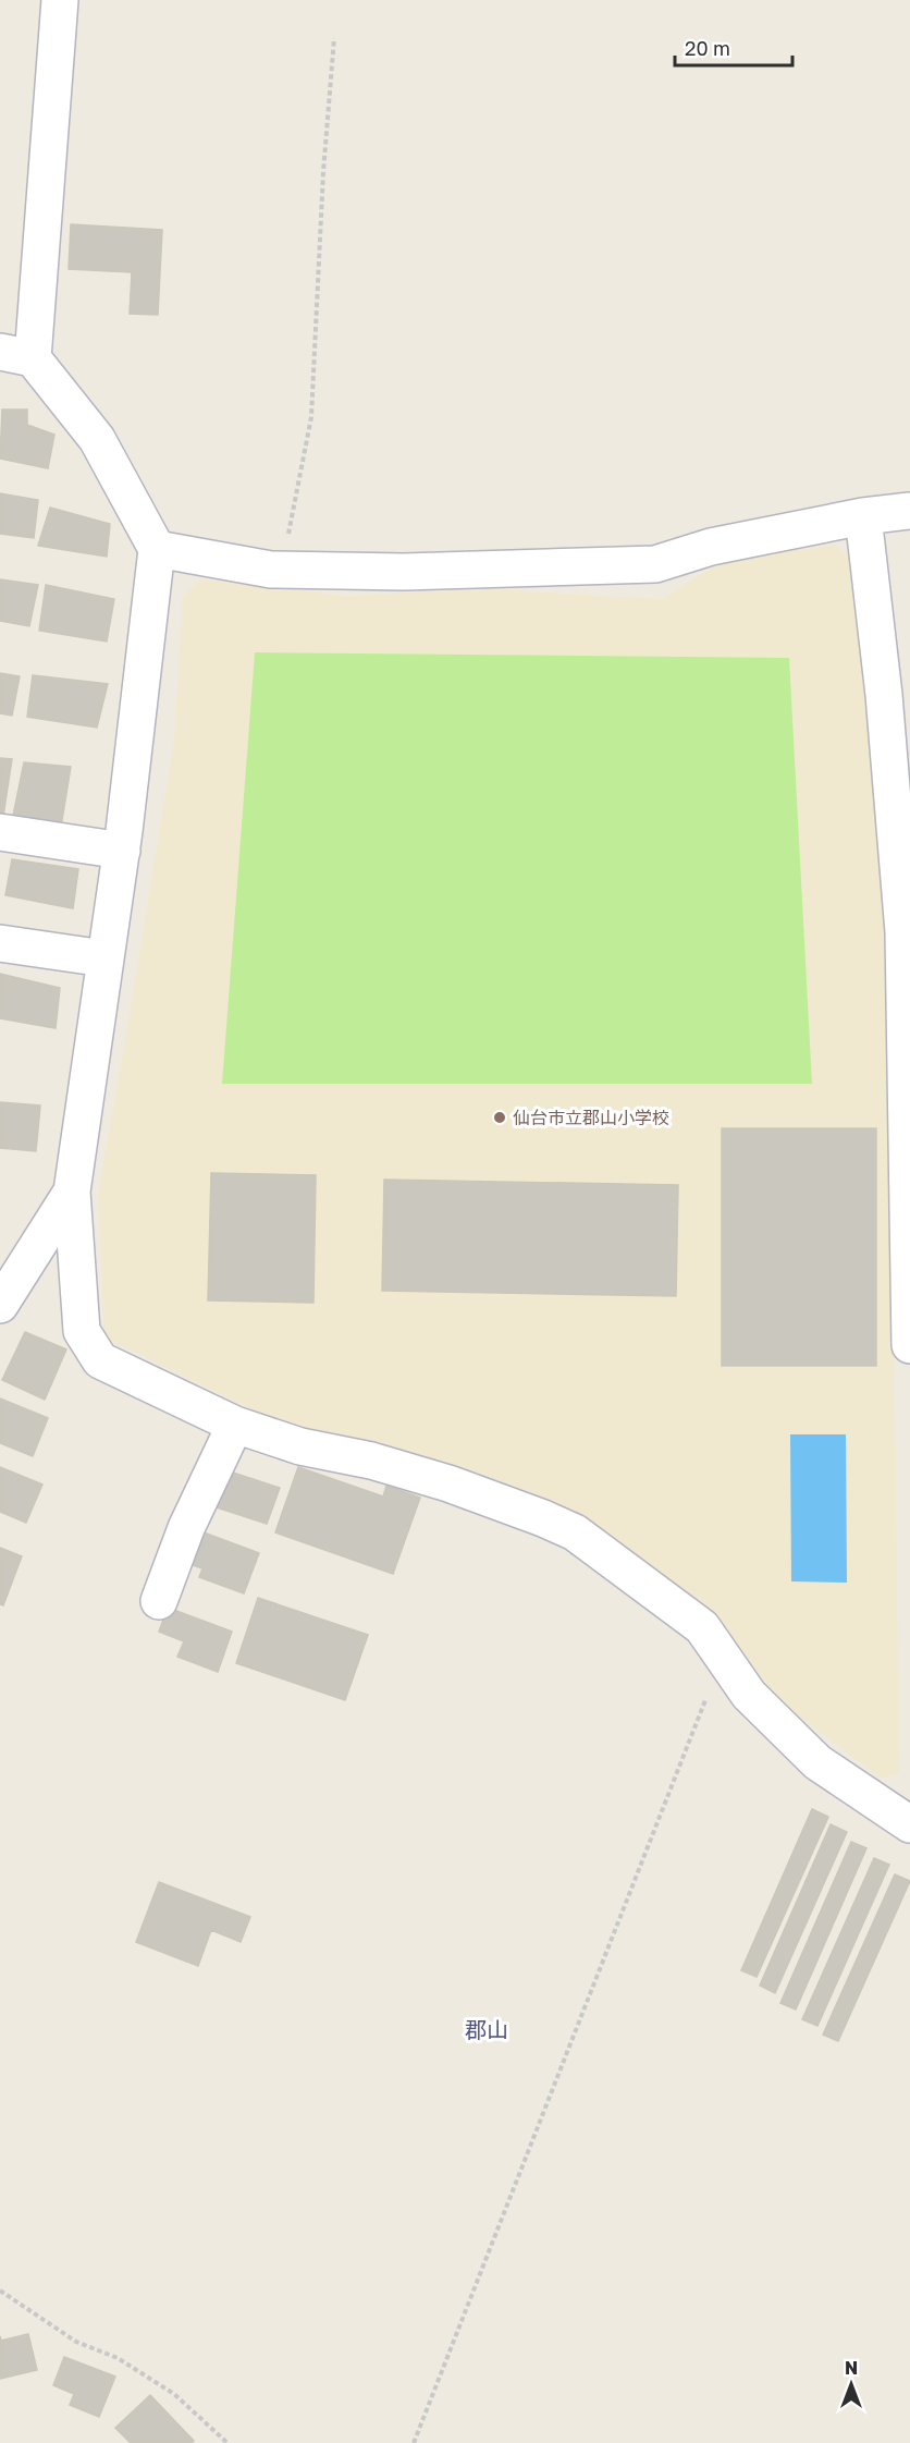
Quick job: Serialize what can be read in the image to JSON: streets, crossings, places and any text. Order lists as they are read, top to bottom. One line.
{"districts":["郡山"],"places":["仙台市立郡山小学校"],"scale_bar":"20 m","north":"top"}
